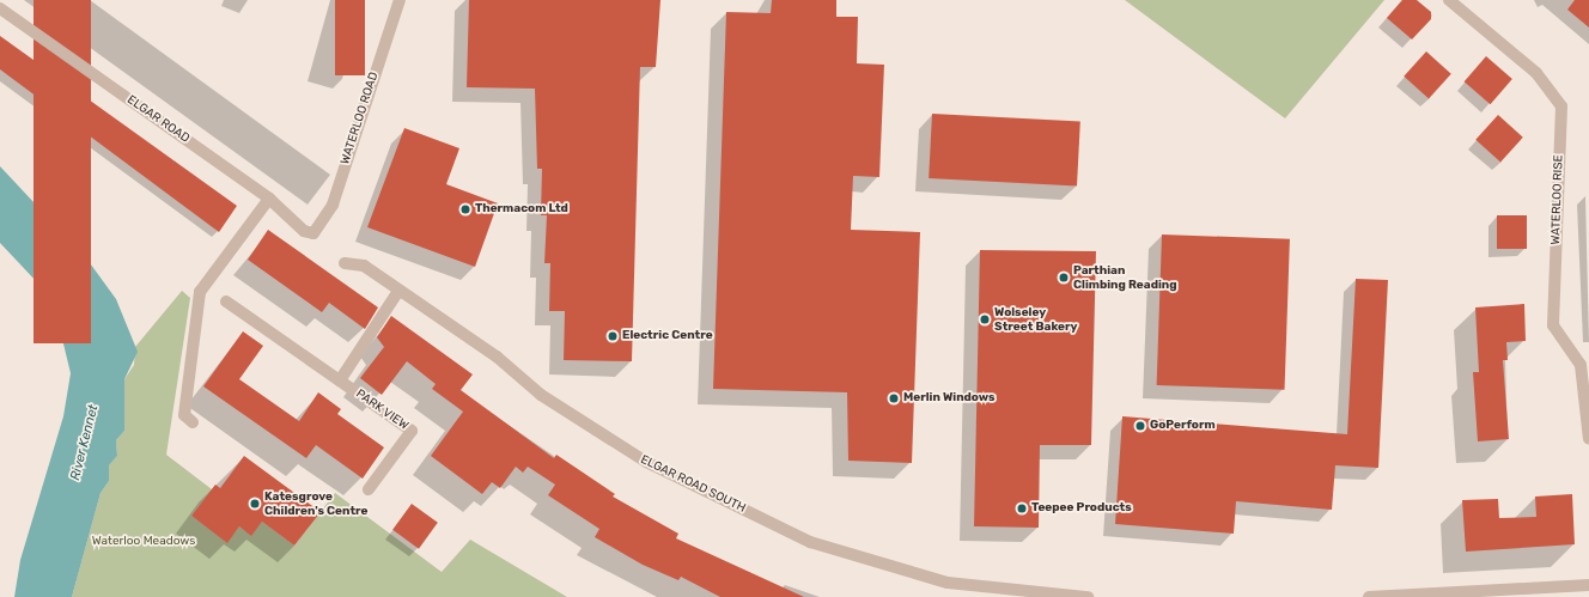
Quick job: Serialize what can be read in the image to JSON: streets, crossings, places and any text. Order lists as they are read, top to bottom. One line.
{"streets":{"street":["WATERLOO ROAD","ELGAR ROAD","WATERLOO RISE","PARK VIEW","ELGAR ROAD SOUTH"]},"crossings":[["WATERLOO ROAD","ELGAR ROAD"]],"water":["River Kennet"],"parks":["Waterloo Meadows"],"places":["Thermacom Ltd","Parthian Climbing Reading","Wolseley Street Bakery","Electric Centre","Merlin Windows","GoPerform","Katesgrove Children's Centre","Teepee Products"]}
